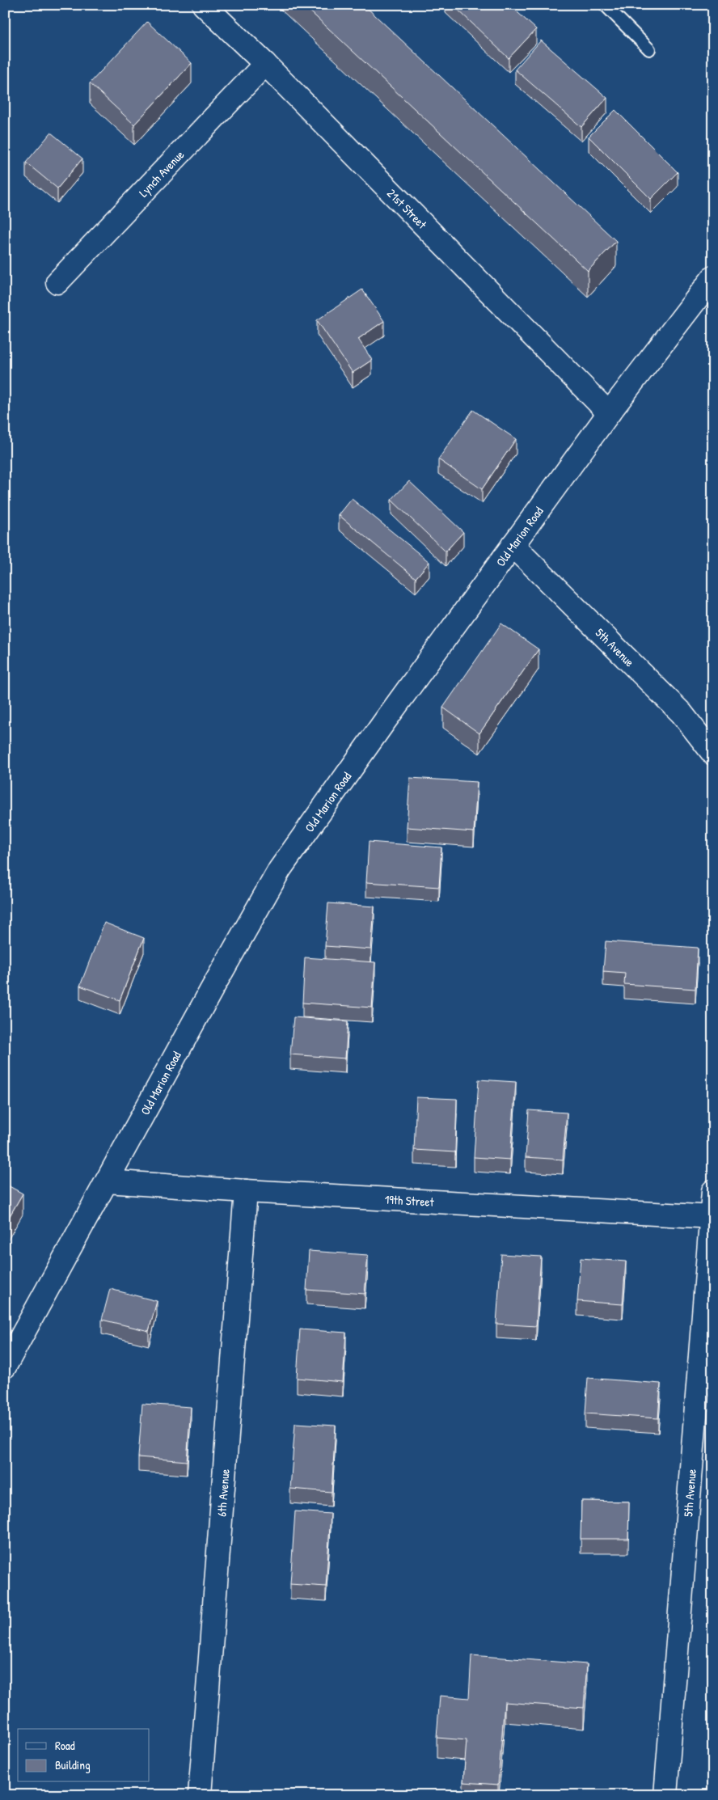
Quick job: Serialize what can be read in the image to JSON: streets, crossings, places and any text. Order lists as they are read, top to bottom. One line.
{"streets":{"street":["Lynch Avenue","21st Street","Old Marion Road","5th Avenue","19th Street","6th Avenue"]},"crossings":[["Lynch Avenue","21st Street"],["21st Street","Old Marion Road"],["Old Marion Road","5th Avenue"],["Old Marion Road","19th Street"],["5th Avenue","19th Street"],["19th Street","6th Avenue"]],"legend":["Road","Building"]}
